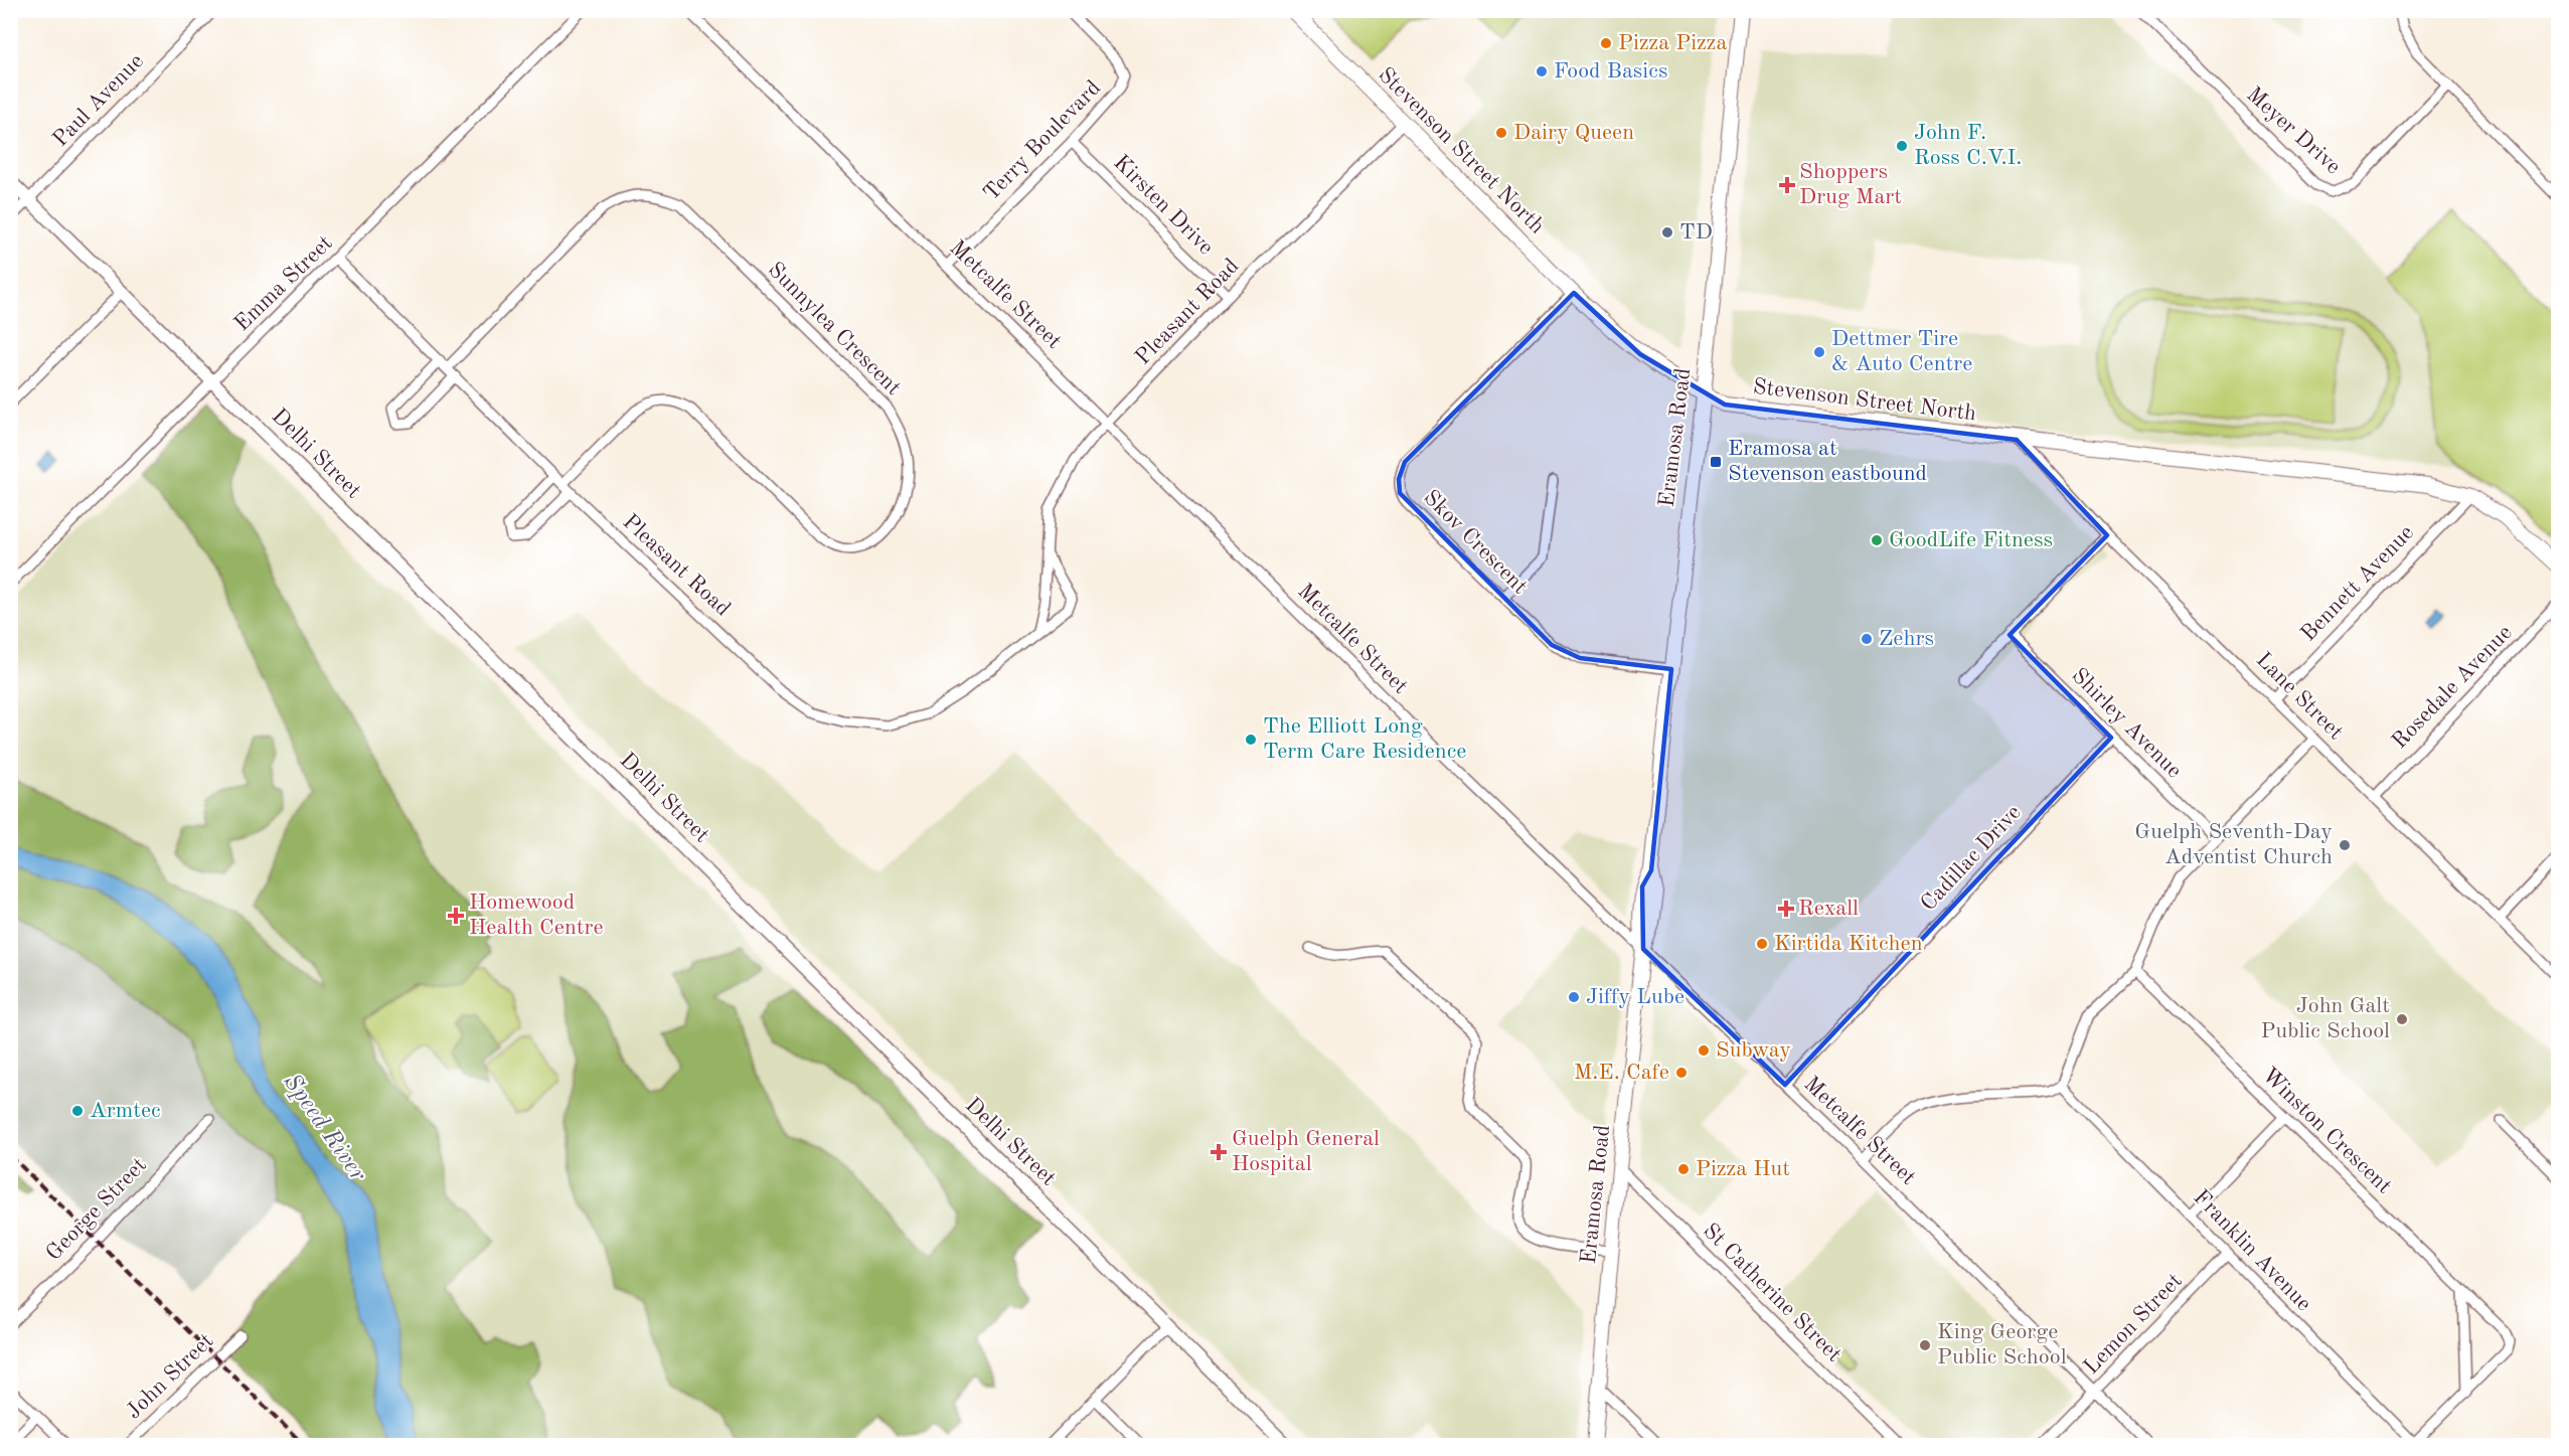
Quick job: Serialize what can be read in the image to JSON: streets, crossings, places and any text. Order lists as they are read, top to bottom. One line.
{"streets":{"main road":["Stevenson Street North","Eramosa Road"],"street":["Paul Avenue","Meyer Drive","Terry Boulevard","Kirsten Drive","Emma Street","Metcalfe Street","Pleasant Road","Sunnylea Crescent","Delhi Street","Skov Crescent","Bennett Avenue","Rosedale Avenue","Lane Street","Shirley Avenue","Cadillac Drive","Winston Crescent","George Street","Franklin Avenue","St Catherine Street","Lemon Street","John Street"]},"crossings":[["Paul Avenue","Delhi Street"],["Terry Boulevard","Kirsten Drive"],["Terry Boulevard","Metcalfe Street"],["Stevenson Street North","Pleasant Road"],["Stevenson Street North","Eramosa Road"],["Stevenson Street North","Skov Crescent"],["Stevenson Street North","Bennett Avenue"],["Stevenson Street North","Lane Street"],["Kirsten Drive","Pleasant Road"],["Emma Street","Pleasant Road"],["Emma Street","Delhi Street"],["Metcalfe Street","Pleasant Road"],["Metcalfe Street","Eramosa Road"],["Metcalfe Street","Cadillac Drive"],["Metcalfe Street","Lemon Street"],["Pleasant Road","Sunnylea Crescent"],["Eramosa Road","Skov Crescent"],["Eramosa Road","St Catherine Street"],["Bennett Avenue","Lane Street"],["Rosedale Avenue","Lane Street"],["Shirley Avenue","Cadillac Drive"],["Winston Crescent","Franklin Avenue"],["Franklin Avenue","Lemon Street"]],"water":["Speed River"],"places":{"other":["Pizza Pizza","Food Basics","Dairy Queen","John F. Ross C.V.I.","TD","Dettmer Tire & Auto Centre","GoodLife Fitness","Zehrs","The Elliott Long Term Care Residence","Guelph Seventh-Day Adventist Church","Kirtida Kitchen","Jiffy Lube","John Galt Public School","Subway","M.E. Cafe","Armtec","Pizza Hut","King George Public School"],"health":["Shoppers Drug Mart","Rexall","Homewood Health Centre","Guelph General Hospital"],"transit":["Eramosa at Stevenson eastbound"]}}
